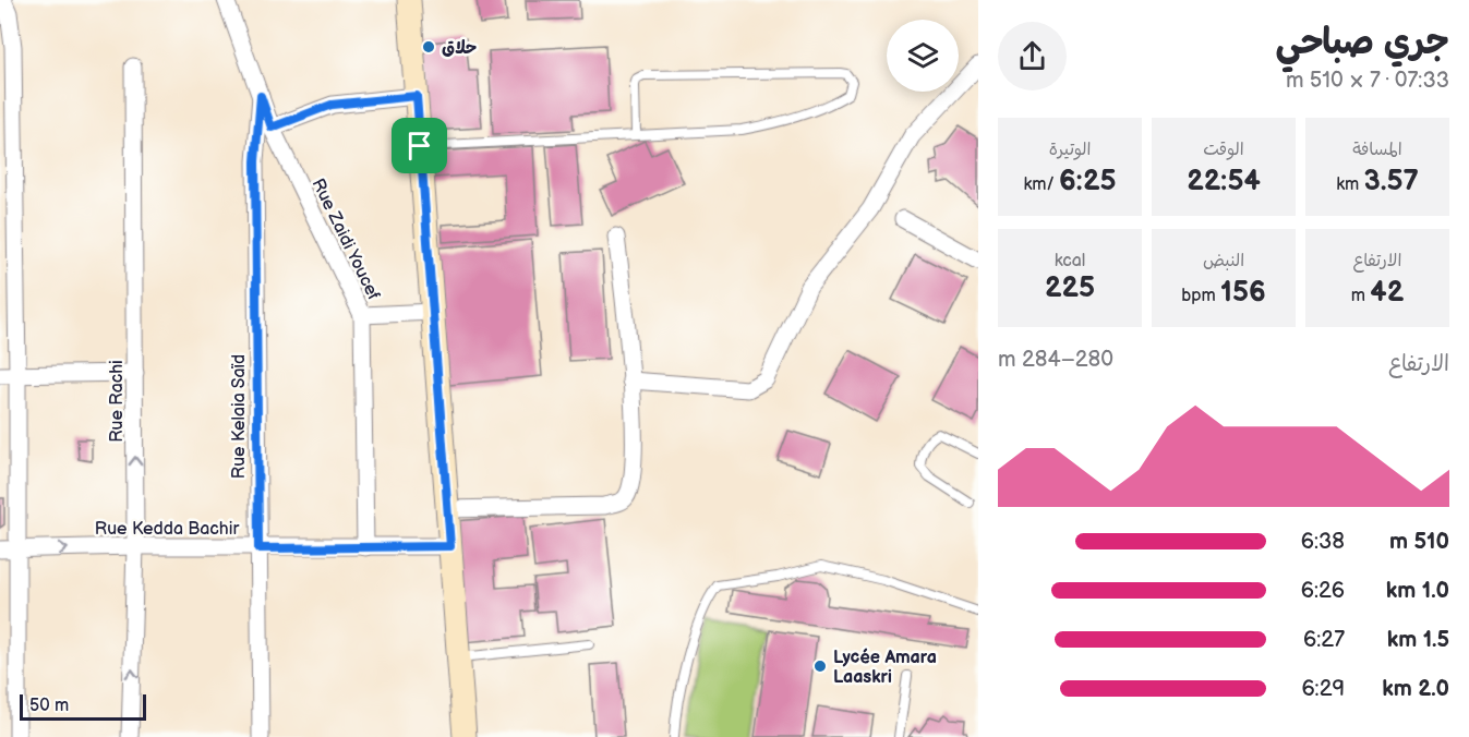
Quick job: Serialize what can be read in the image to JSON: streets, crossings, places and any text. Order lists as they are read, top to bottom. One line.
{"streets":{"street":["Rue Zaidi Youcef","Rue Rachi","Rue Kelaia Saïd","Rue Kedda Bachir"]},"crossings":[["Rue Zaidi Youcef","Rue Kelaia Saïd"],["Rue Zaidi Youcef","Rue Kedda Bachir"],["Rue Rachi","Rue Kedda Bachir"],["Rue Kelaia Saïd","Rue Kedda Bachir"]],"places":["حلاق","Lycée Amara Laaskri"],"scale_bar":"50 m","page":{"heading":["جري صباحي","07:33 · 7 × 510 m"],"stats":[["المسافة","3.57 km"],["الوقت","22:54"],["الوتيرة","6:25 /km"],["الارتفاع","42 m"],["النبض","156 bpm"],["kcal","225"]],"chart":["الارتفاع","280–284 m"],"list":[{"name":"510 m","note":"6:38"},{"name":"1.0 km","note":"6:26"},{"name":"1.5 km","note":"6:27"},{"name":"2.0 km","note":"6:29"}],"scale":"50 m"}}
